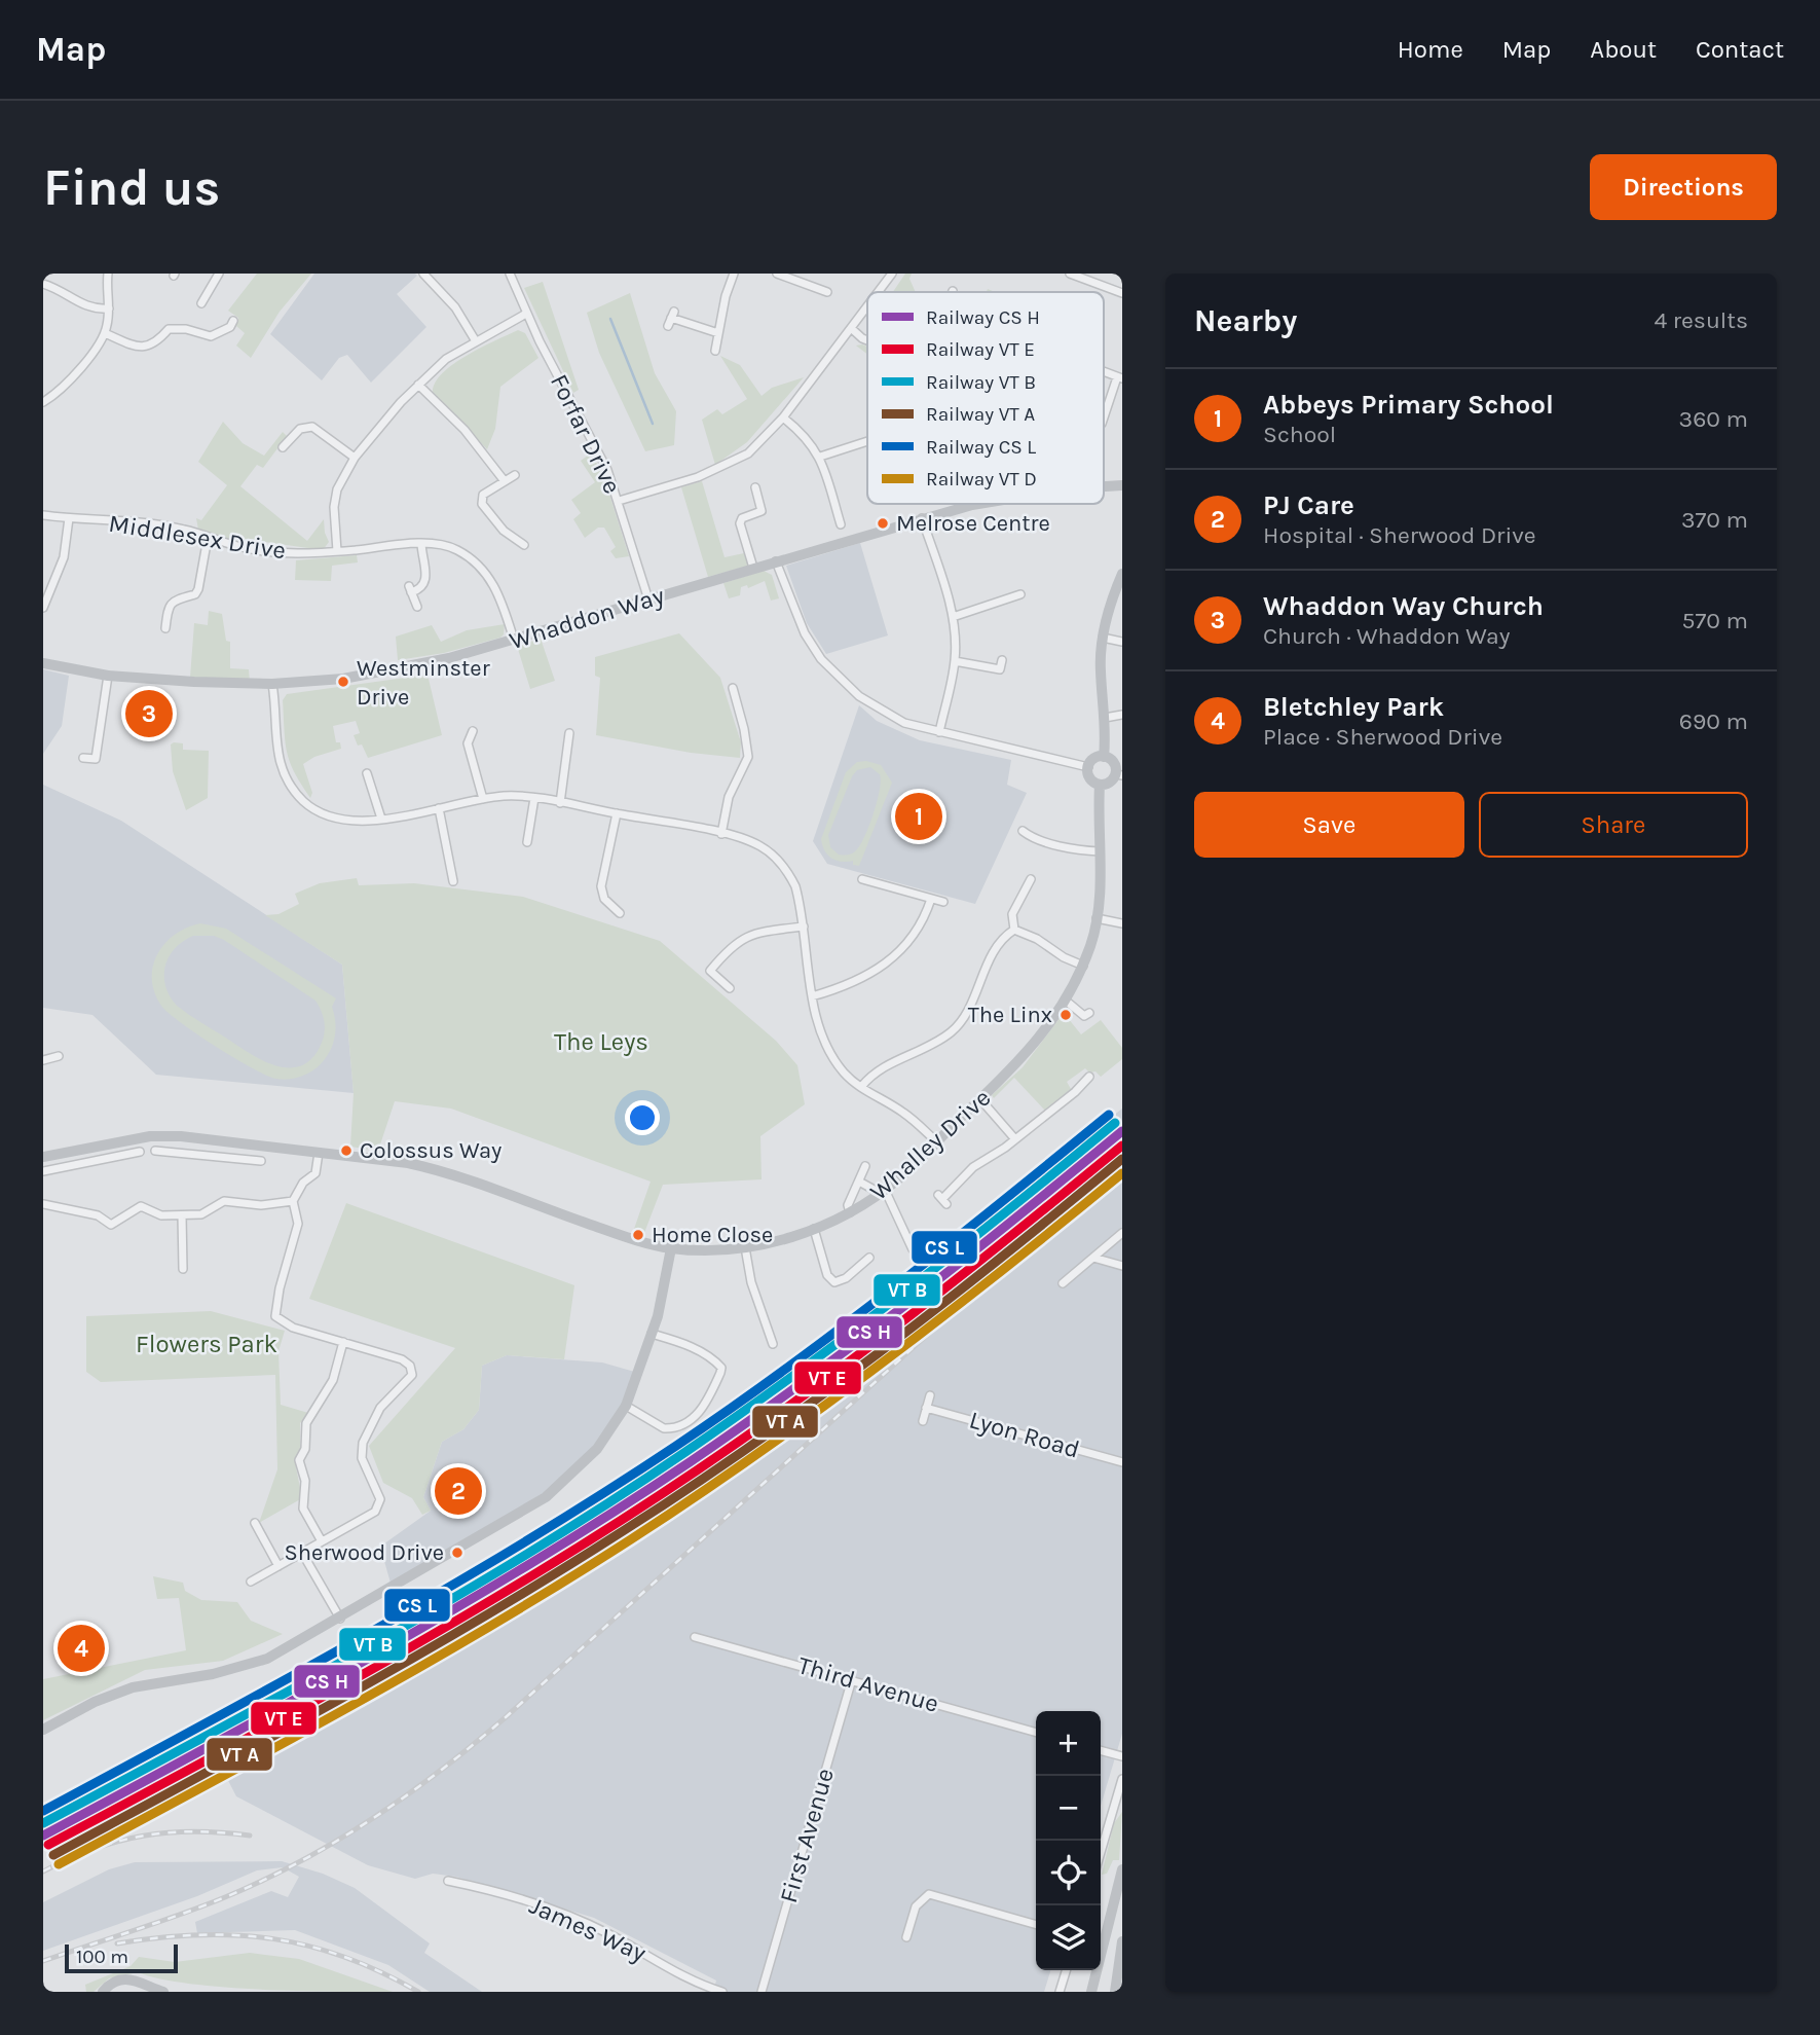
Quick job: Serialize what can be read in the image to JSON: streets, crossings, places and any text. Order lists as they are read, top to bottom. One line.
{"streets":{"street":["Forfar Drive","Middlesex Drive","Whaddon Way","Whalley Drive","Lyon Road","Third Avenue","First Avenue","James Way"]},"crossings":[["Forfar Drive","Whaddon Way"],["Middlesex Drive","Whaddon Way"],["Third Avenue","First Avenue"]],"parks":["The Leys","Flowers Park"],"places":["Melrose Centre","Westminster Drive","The Linx","Colossus Way","Home Close","Sherwood Drive"],"legend":["Railway CS H","Railway VT E","Railway VT B","Railway VT A","Railway CS L","Railway VT D"],"scale_bar":"100 m","page":{"header":"Map","nav":["Home","Map","About","Contact"],"buttons":["Directions",["Save","Share"]],"title":"Find us","heading":["Nearby","4 results"],"list":[{"mark":"1","name":"Abbeys Primary School","note":"School","value":"360 m"},{"mark":"2","name":"PJ Care","note":"Hospital · Sherwood Drive","value":"370 m"},{"mark":"3","name":"Whaddon Way Church","note":"Church · Whaddon Way","value":"570 m"},{"mark":"4","name":"Bletchley Park","note":"Place · Sherwood Drive","value":"690 m"}],"pins":["3","1","2","4"],"map_buttons":["+","−"],"scale":"100 m"}}
